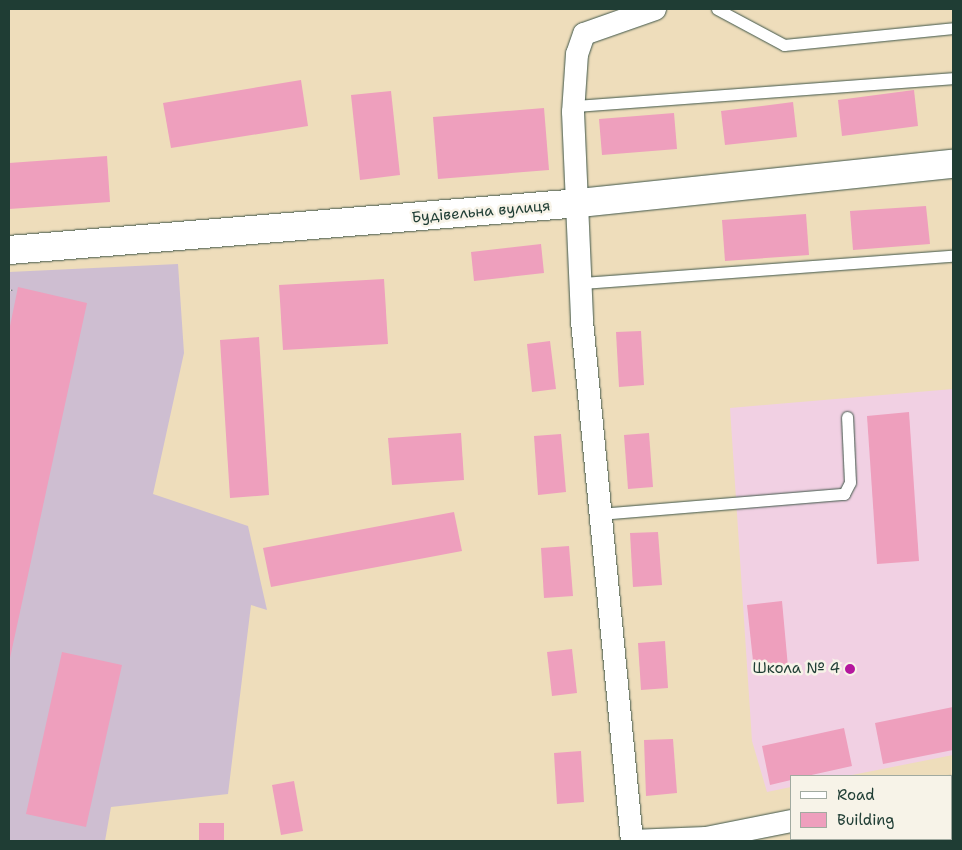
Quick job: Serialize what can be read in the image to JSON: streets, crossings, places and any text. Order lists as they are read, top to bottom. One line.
{"streets":{"street":["Будівельна вулиця"]},"places":["Школа № 4"],"legend":["Road","Building"]}
